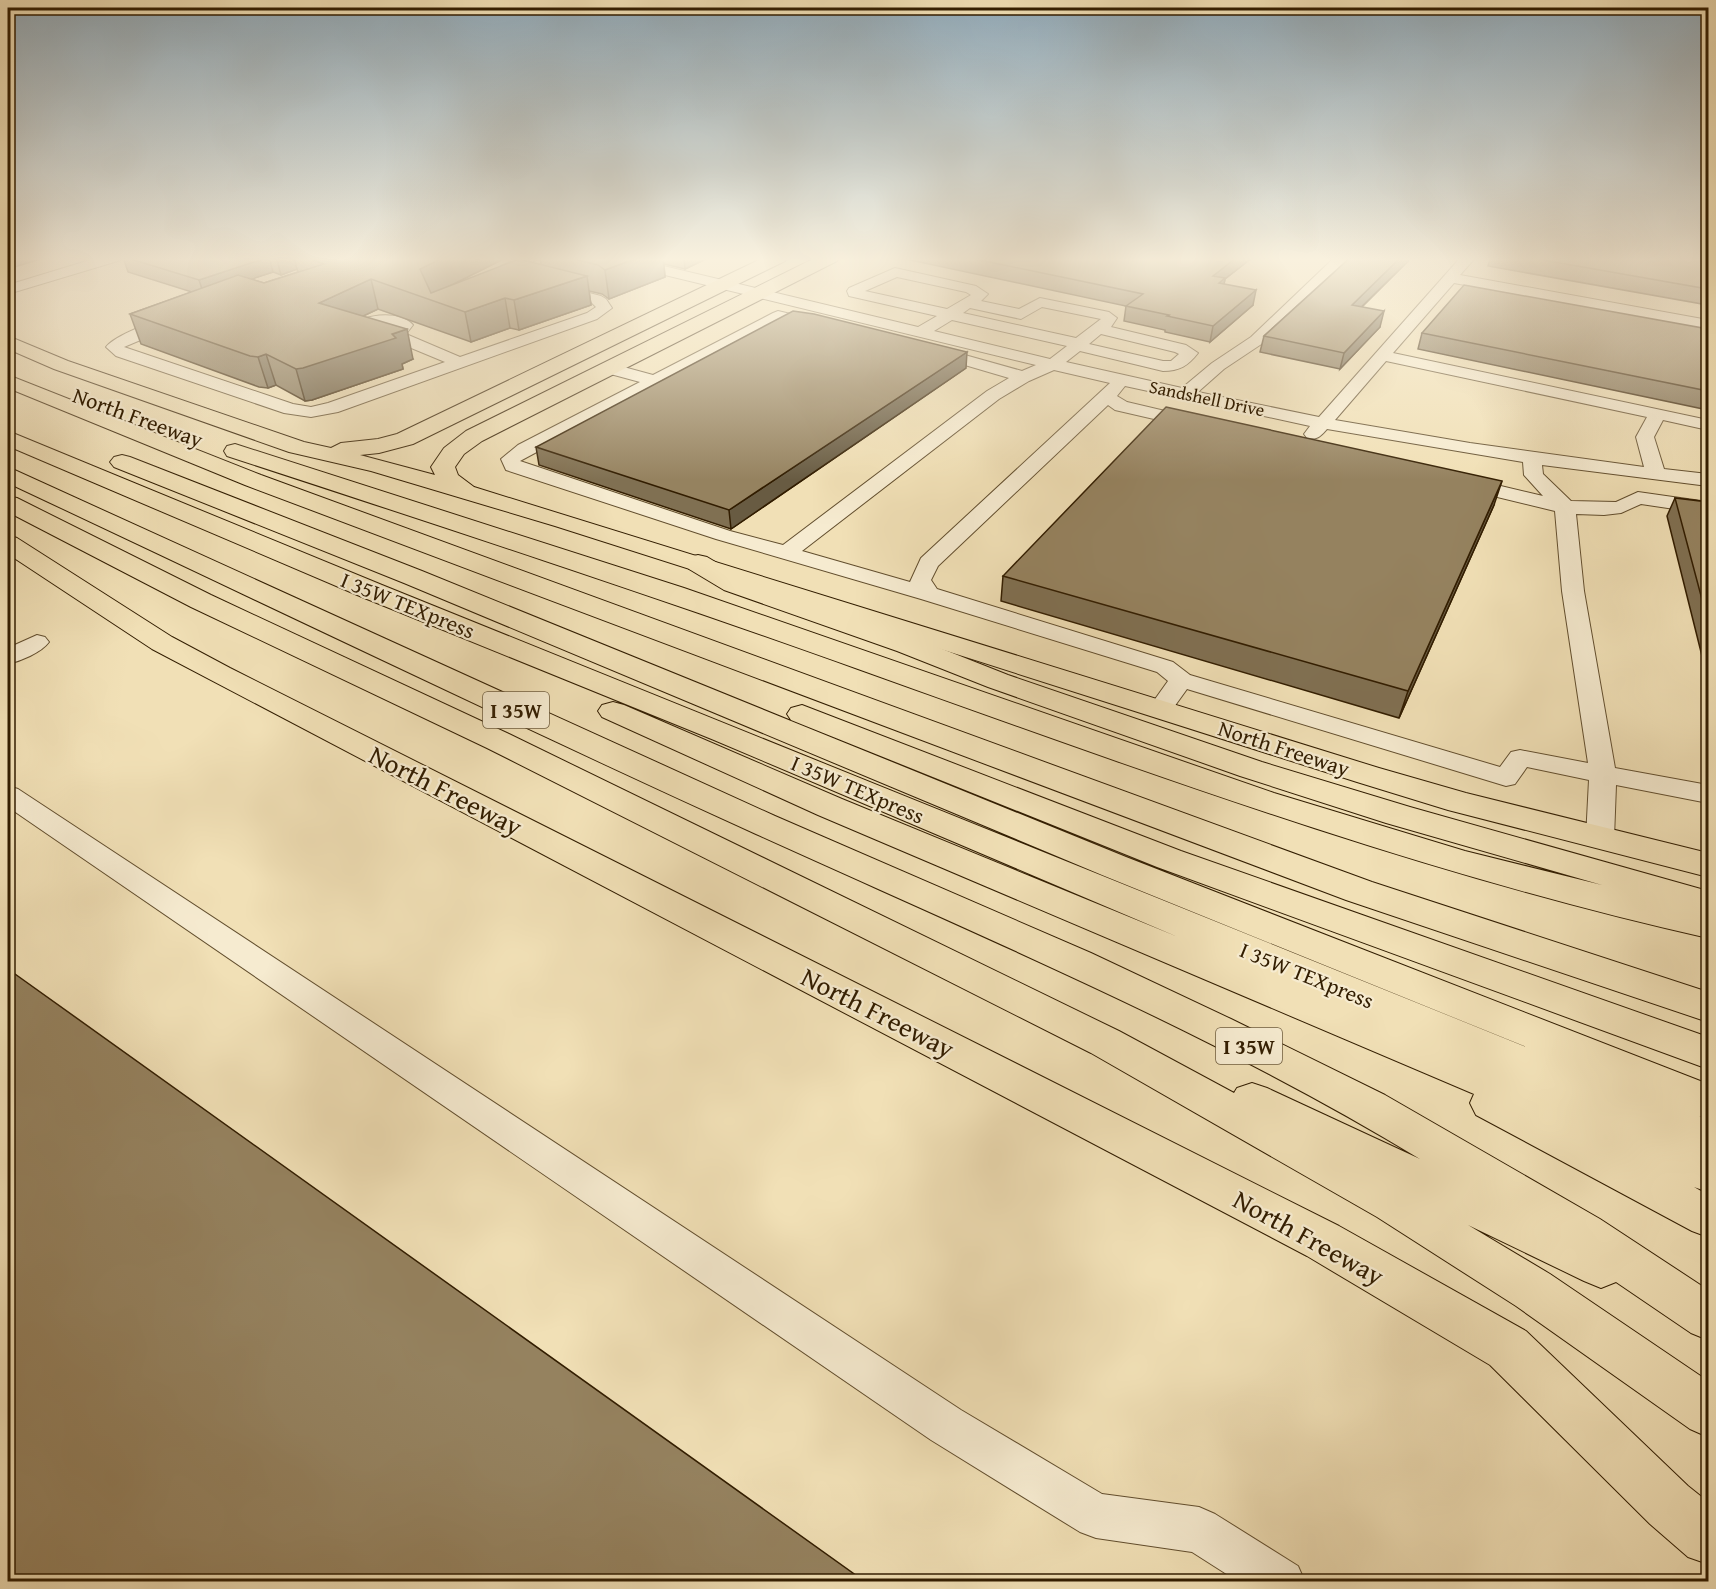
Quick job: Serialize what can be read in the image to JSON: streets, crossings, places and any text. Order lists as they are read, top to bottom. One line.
{"streets":{"main road":["North Freeway","I 35W TEXpress","I 35W"],"street":["Sandshell Drive"]}}
